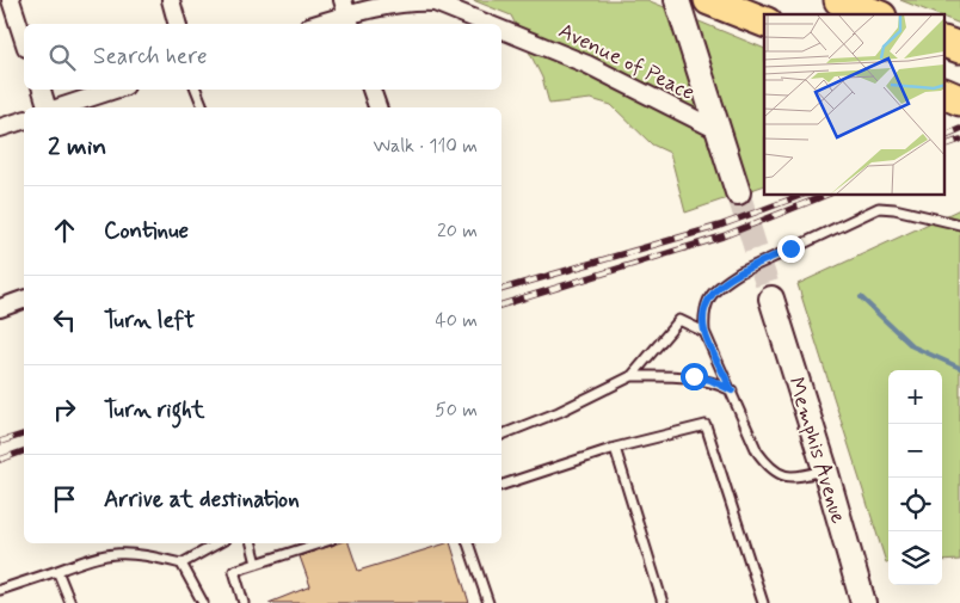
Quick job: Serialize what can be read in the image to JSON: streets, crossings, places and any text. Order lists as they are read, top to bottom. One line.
{"streets":{"main road":["Memphis Avenue"],"street":["Avenue of Peace"]},"page":{"search":"Search here","heading":["2 min","Walk · 110 m"],"list":[["Continue","20 m"],["Turn left","40 m"],["Turn right","50 m"],"Arrive at destination"],"map_buttons":["+","−"]}}
